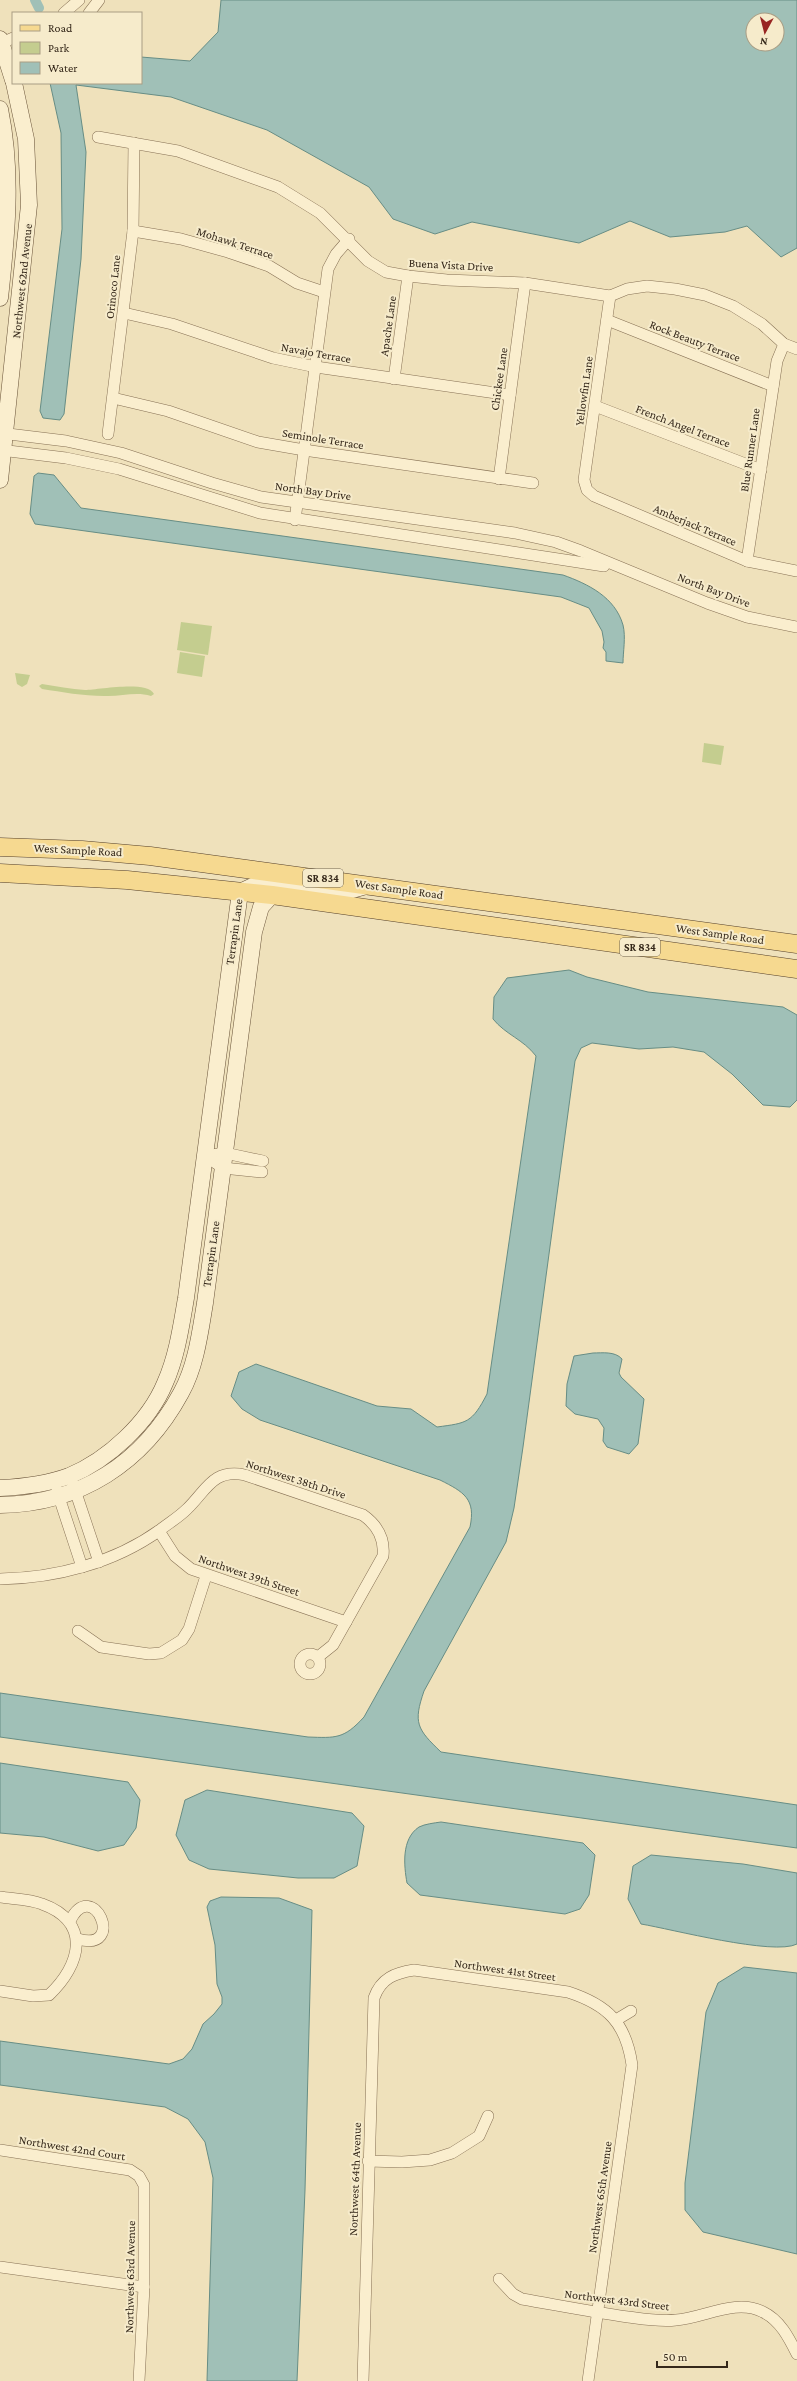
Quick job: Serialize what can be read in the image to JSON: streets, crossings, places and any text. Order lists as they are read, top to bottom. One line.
{"streets":{"main road":["West Sample Road","SR 834"],"street":["Mohawk Terrace","Buena Vista Drive","Northwest 62nd Avenue","Orinoco Lane","Apache Lane","Rock Beauty Terrace","Navajo Terrace","Chickee Lane","Yellowfin Lane","French Angel Terrace","Seminole Terrace","Blue Runner Lane","North Bay Drive","Amberjack Terrace","Terrapin Lane","Northwest 38th Drive","Northwest 39th Street","Northwest 41st Street","Northwest 42nd Court","Northwest 64th Avenue","Northwest 65th Avenue","Northwest 63rd Avenue","Northwest 43rd Street"]},"crossings":[["Mohawk Terrace","Orinoco Lane"],["Buena Vista Drive","Orinoco Lane"],["Buena Vista Drive","Apache Lane"],["Buena Vista Drive","Chickee Lane"],["Buena Vista Drive","Yellowfin Lane"],["Buena Vista Drive","Blue Runner Lane"],["Northwest 62nd Avenue","North Bay Drive"],["Orinoco Lane","Navajo Terrace"],["Orinoco Lane","Seminole Terrace"],["Apache Lane","Navajo Terrace"],["Rock Beauty Terrace","Yellowfin Lane"],["Rock Beauty Terrace","Blue Runner Lane"],["Navajo Terrace","Chickee Lane"],["Chickee Lane","Seminole Terrace"],["Yellowfin Lane","French Angel Terrace"],["Yellowfin Lane","Amberjack Terrace"],["French Angel Terrace","Blue Runner Lane"],["Blue Runner Lane","Amberjack Terrace"],["West Sample Road","Terrapin Lane"],["Northwest 38th Drive","Northwest 39th Street"],["Northwest 41st Street","Northwest 64th Avenue"],["Northwest 41st Street","Northwest 65th Avenue"],["Northwest 42nd Court","Northwest 63rd Avenue"],["Northwest 65th Avenue","Northwest 43rd Street"]],"legend":["Road","Park","Water"],"scale_bar":"50 m","north":"bottom"}
